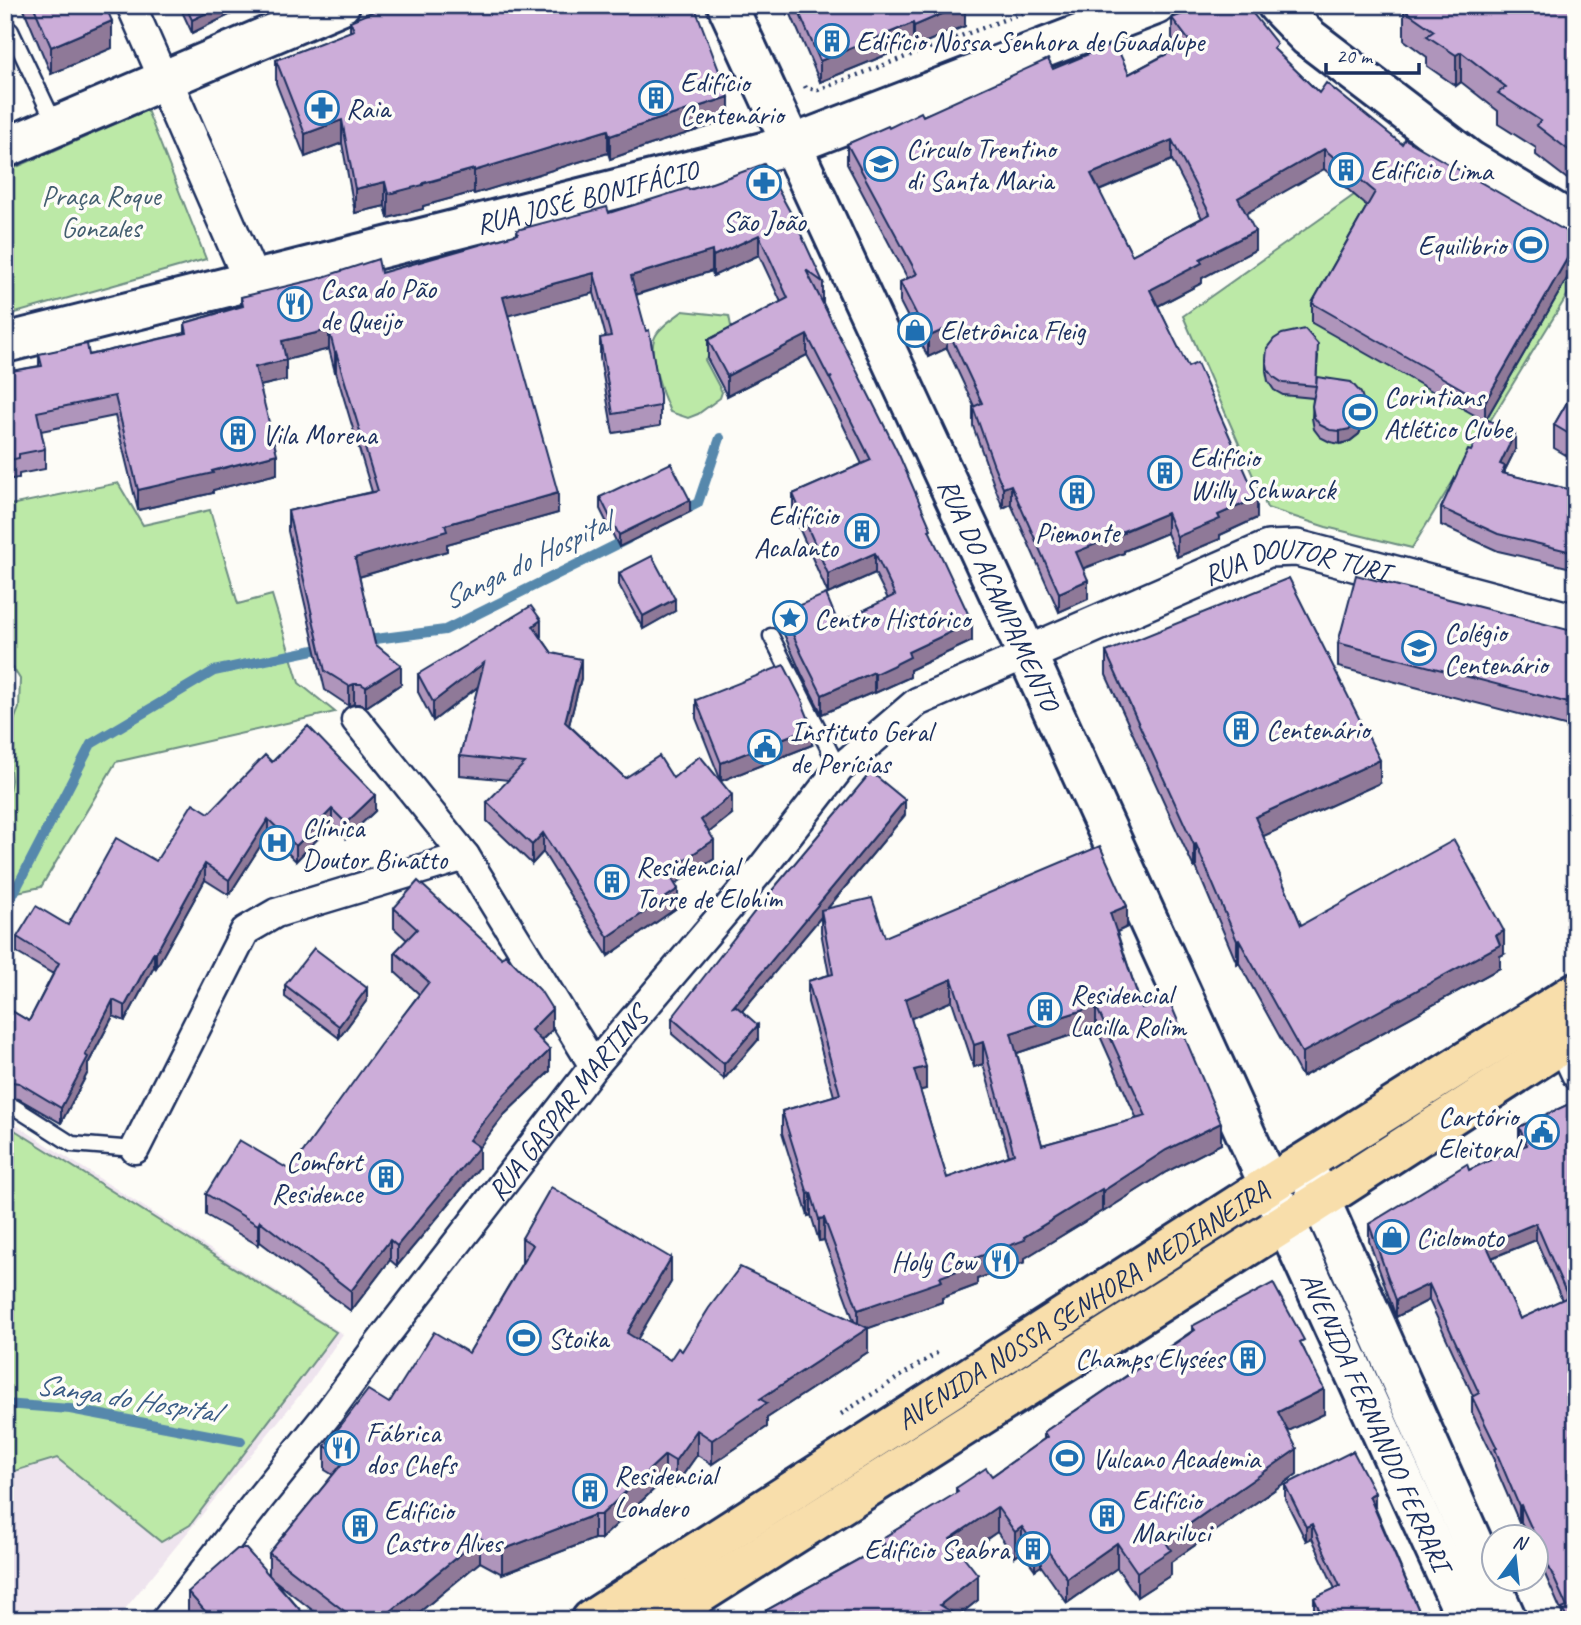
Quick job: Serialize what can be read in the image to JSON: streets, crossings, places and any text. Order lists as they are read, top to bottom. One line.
{"streets":{"main road":["RUA JOSÉ BONIFÁCIO","RUA DO ACAMPAMENTO","AVENIDA NOSSA SENHORA MEDIANEIRA","AVENIDA FERNANDO FERRARI"],"street":["RUA DOUTOR TURI","RUA GASPAR MARTINS"]},"crossings":[["RUA JOSÉ BONIFÁCIO","RUA DO ACAMPAMENTO"],["RUA DOUTOR TURI","RUA DO ACAMPAMENTO"],["RUA DOUTOR TURI","RUA GASPAR MARTINS"],["RUA DO ACAMPAMENTO","RUA GASPAR MARTINS"],["RUA DO ACAMPAMENTO","AVENIDA NOSSA SENHORA MEDIANEIRA"],["RUA DO ACAMPAMENTO","AVENIDA FERNANDO FERRARI"],["AVENIDA NOSSA SENHORA MEDIANEIRA","AVENIDA FERNANDO FERRARI"]],"water":["Sanga do Hospital"],"parks":["Praça Roque Gonzales"],"places":{"building":["Edifício Nossa Senhora de Guadalupe","Edifício Centenário","Edifício Lima","Vila Morena","Edifício Willy Schwarck","Piemonte","Edifício Acalanto","Centenário","Residencial Torre de Elohim","Residencial Lucilla Rolim","Comfort Residence","Champs Elysées","Residencial Londero","Edifício Mariluci","Edifício Castro Alves","Edifício Seabra"],"pharmacy":["Raia","São João"],"school or university":["Círculo Trentino di Santa Maria","Colégio Centenário"],"sports":["Equilibrio","Corintians Atlético Clube","Stoika","Vulcano Academia"],"restaurant":["Casa do Pão de Queijo","Holy Cow","Fábrica dos Chefs"],"shop":["Eletrônica Fleig","Ciclomoto"],"place":["Centro Histórico"],"public building":["Instituto Geral de Perícias","Cartório Eleitoral"],"hospital":["Clínica Doutor Binatto"]},"scale_bar":"20 m","north":"top"}
